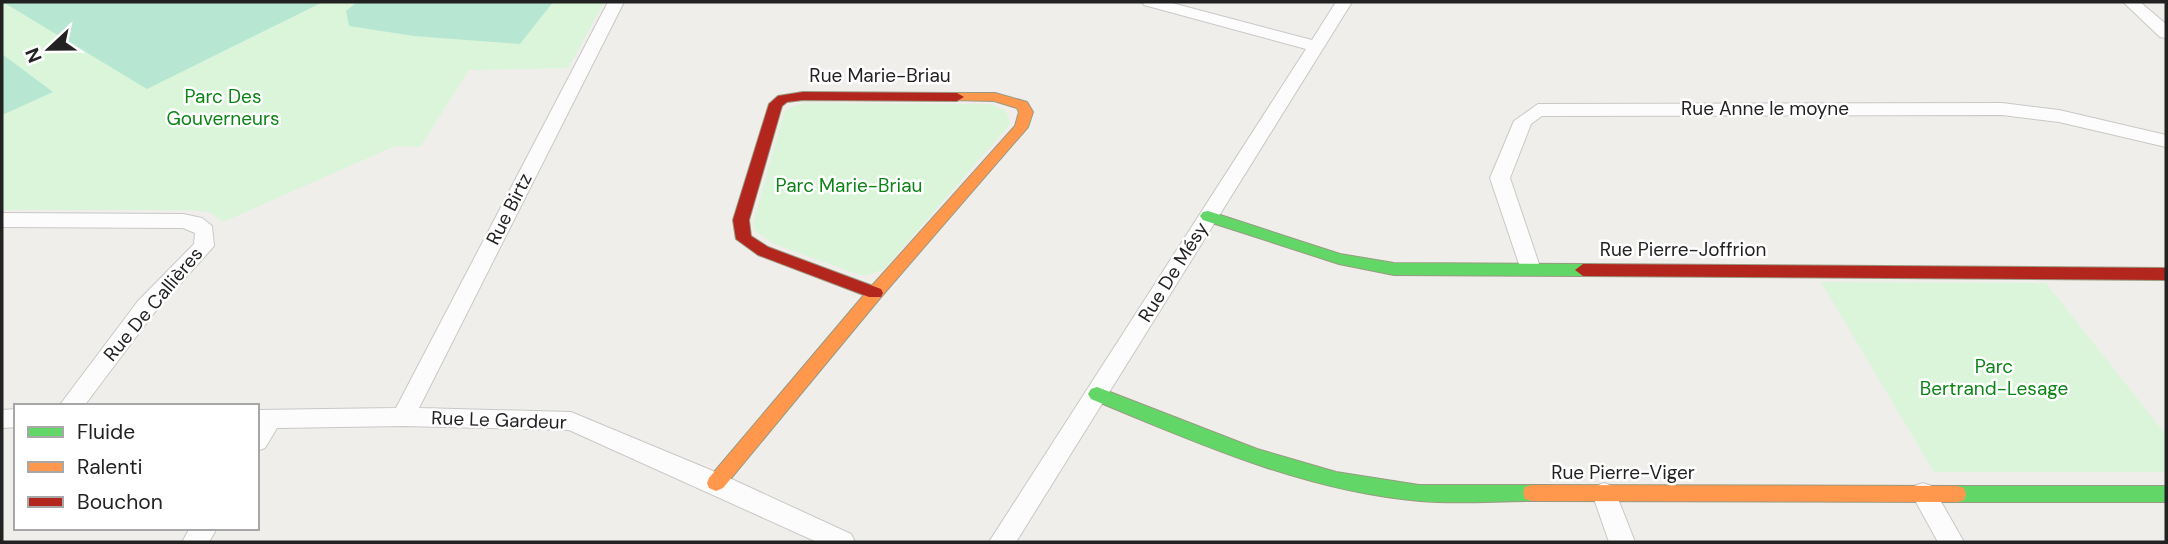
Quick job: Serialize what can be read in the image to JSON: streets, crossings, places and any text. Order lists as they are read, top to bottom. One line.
{"streets":{"street":["Rue Marie-Briau","Rue Anne le moyne","Rue Birtz","Rue Pierre-Joffrion","Rue De Mésy","Rue De Callières","Rue Le Gardeur","Rue Pierre-Viger"]},"crossings":[["Rue Marie-Briau","Rue Le Gardeur"],["Rue Anne le moyne","Rue Pierre-Joffrion"],["Rue Birtz","Rue Le Gardeur"],["Rue Pierre-Joffrion","Rue De Mésy"],["Rue De Mésy","Rue Pierre-Viger"]],"parks":["Parc Des Gouverneurs","Parc Marie-Briau","Parc Bertrand-Lesage"],"legend":["Fluide","Ralenti","Bouchon"],"north":"left"}
